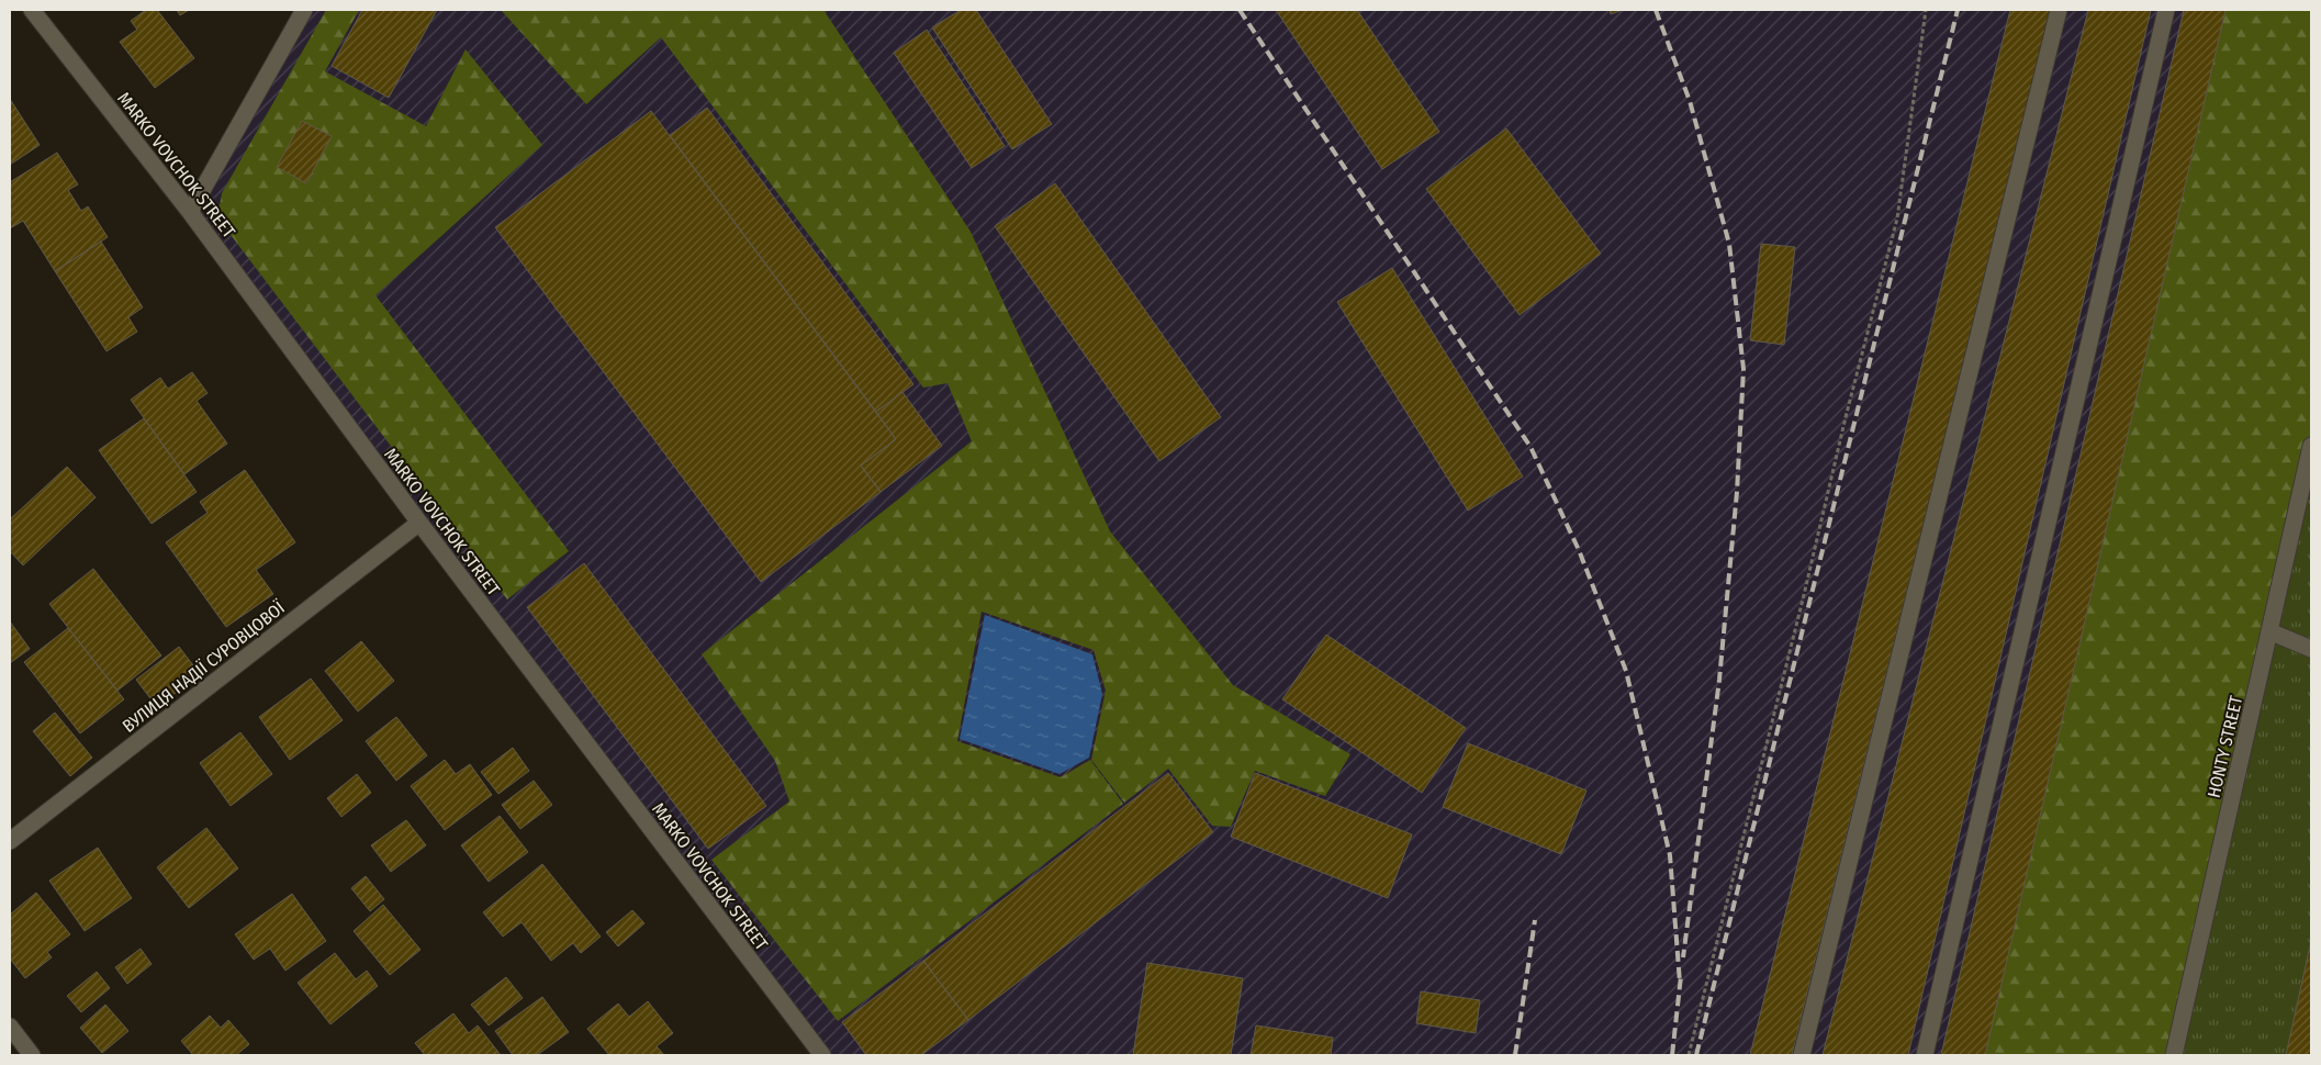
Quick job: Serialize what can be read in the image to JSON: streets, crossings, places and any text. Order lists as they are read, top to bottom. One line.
{"streets":{"street":["MARKO VOVCHOK STREET","ВУЛИЦЯ НАДІЇ СУРОВЦОВОЇ","HONTY STREET"]},"crossings":[["MARKO VOVCHOK STREET","ВУЛИЦЯ НАДІЇ СУРОВЦОВОЇ"]]}
